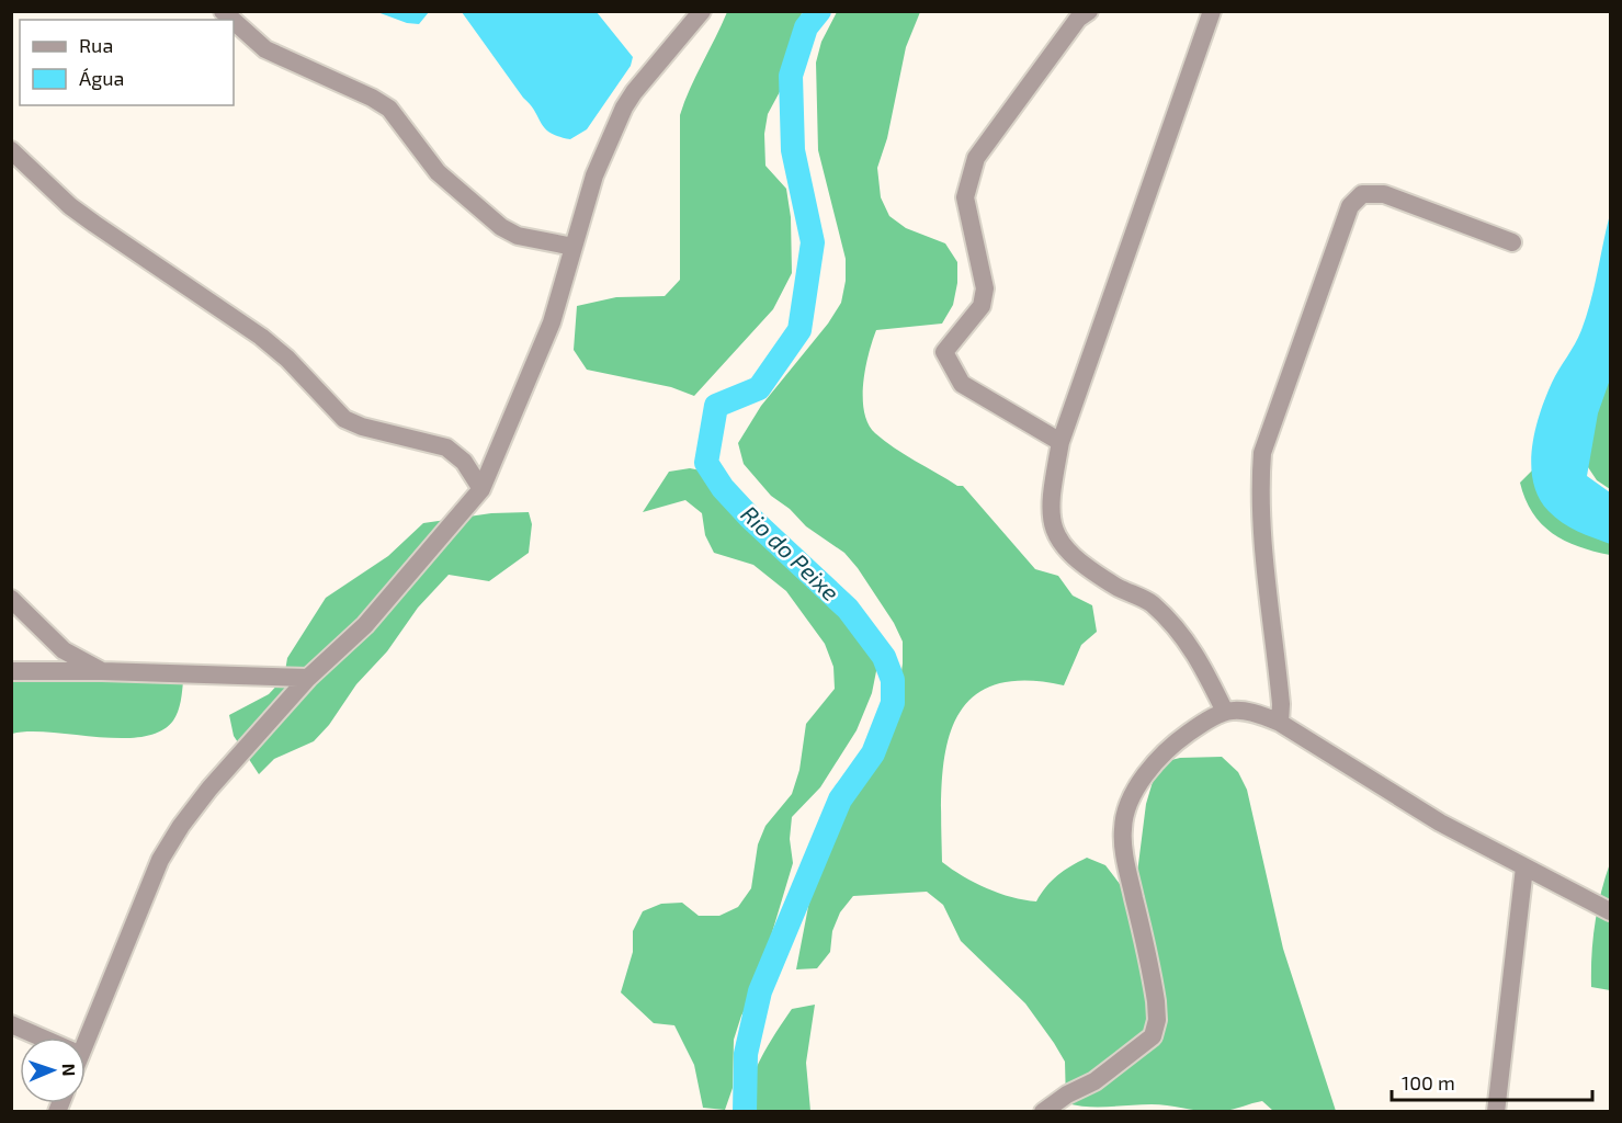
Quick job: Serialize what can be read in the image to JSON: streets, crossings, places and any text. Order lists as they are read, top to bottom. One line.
{"water":["Rio do Peixe"],"legend":["Rua","Água"],"scale_bar":"100 m","north":"right"}
